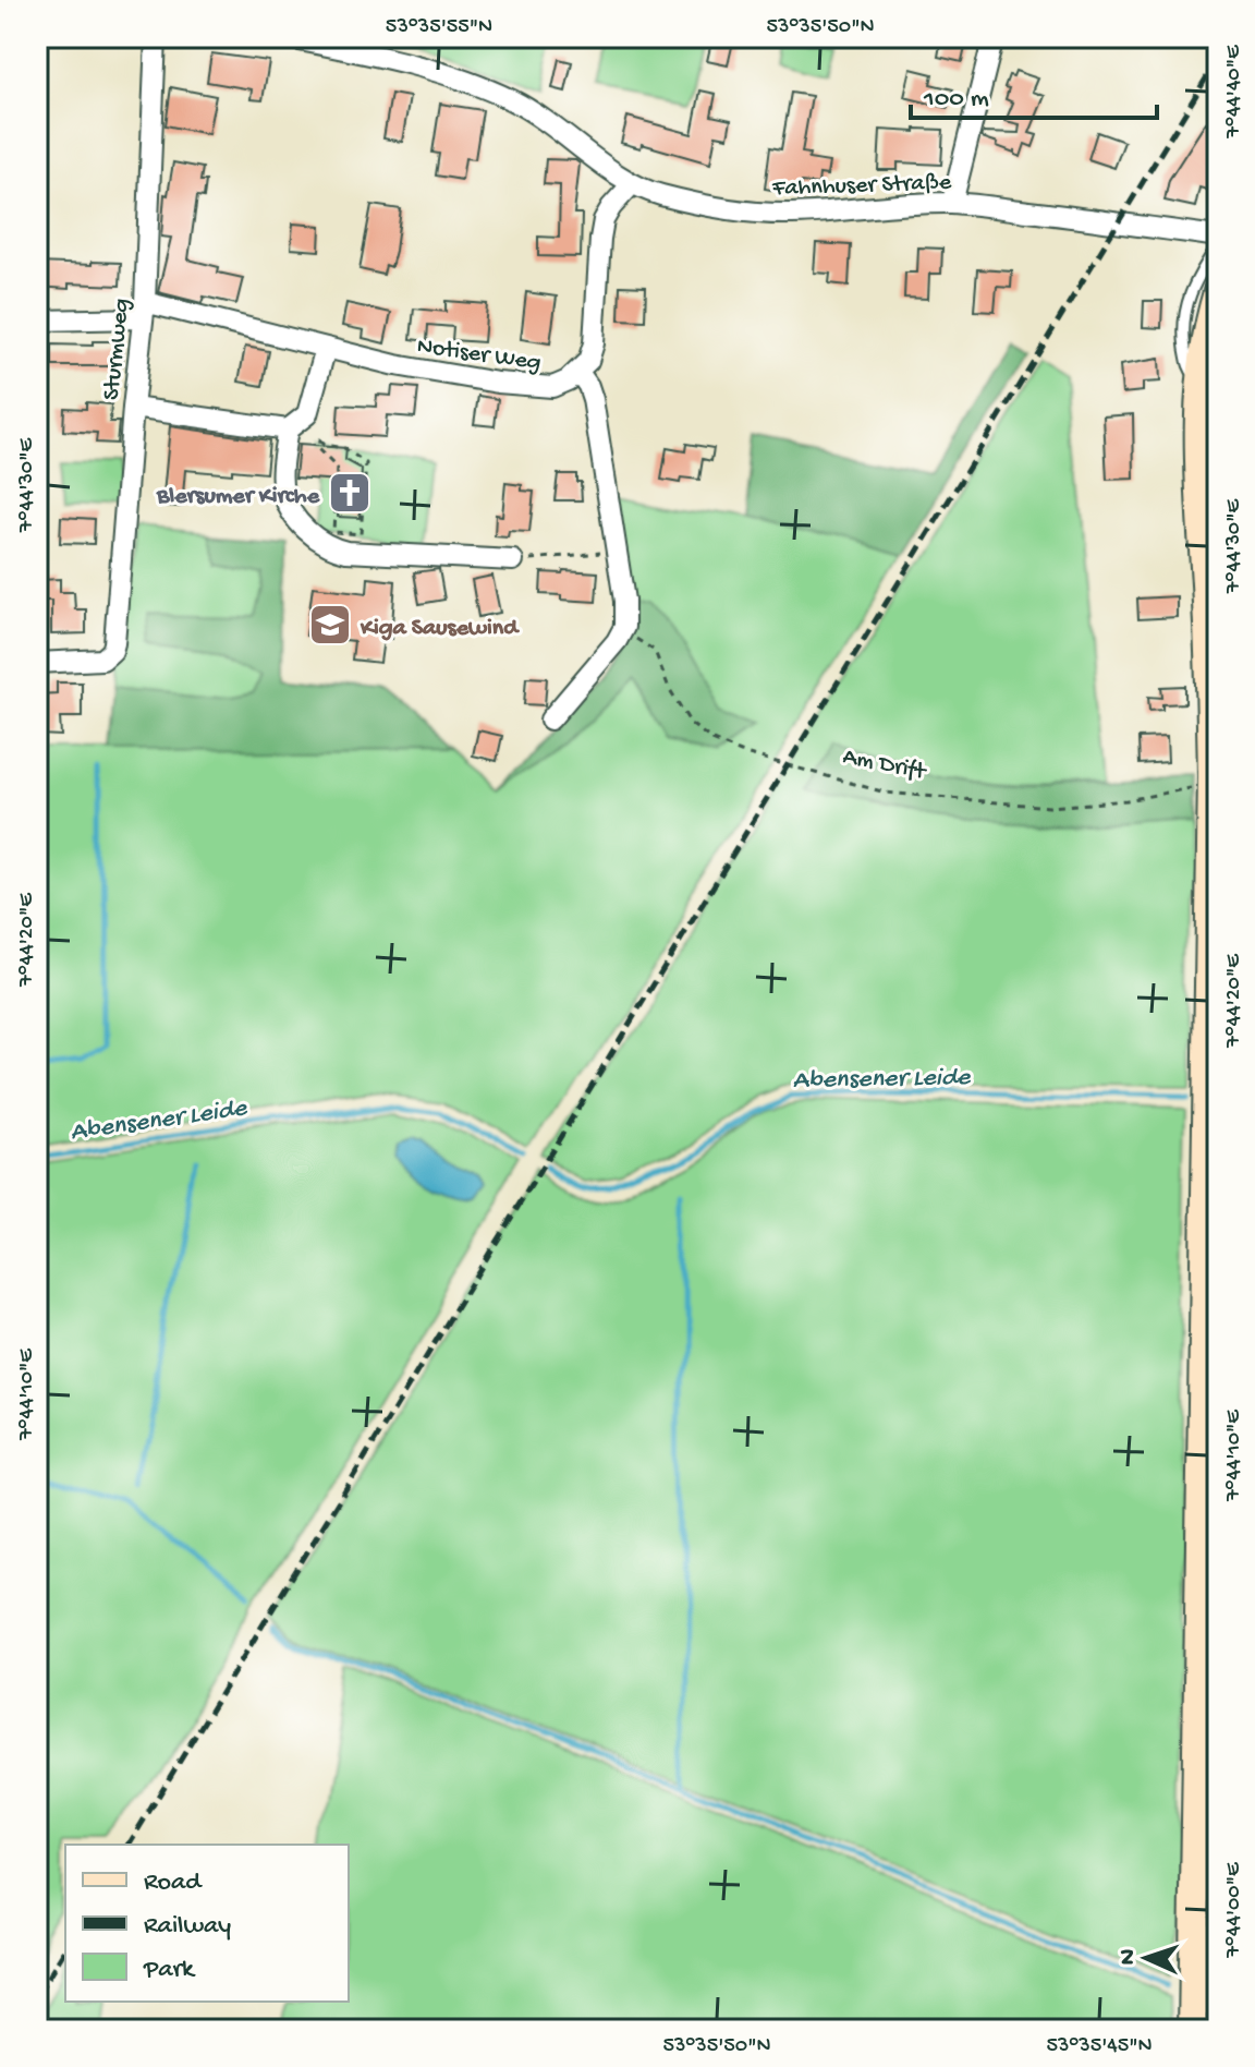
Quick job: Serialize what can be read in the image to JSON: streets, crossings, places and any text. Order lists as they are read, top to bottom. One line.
{"streets":{"street":["Fahnhuser Straße","Sturmweg","Notiser Weg"],"path":["Am Drift"]},"crossings":[["Sturmweg","Notiser Weg"]],"water":["Abensener Leide"],"places":{"church":["Blersumer Kirche"],"school or university":["Kiga Sausewind"]},"legend":["Road","Railway","Park"],"scale_bar":"100 m","north":"left","coordinates":["53°35'55\"N","53°35'50\"N","7°44'40\"E","7°44'30\"E","7°44'20\"E","7°44'10\"E","7°44'00\"E","53°35'45\"N"]}
